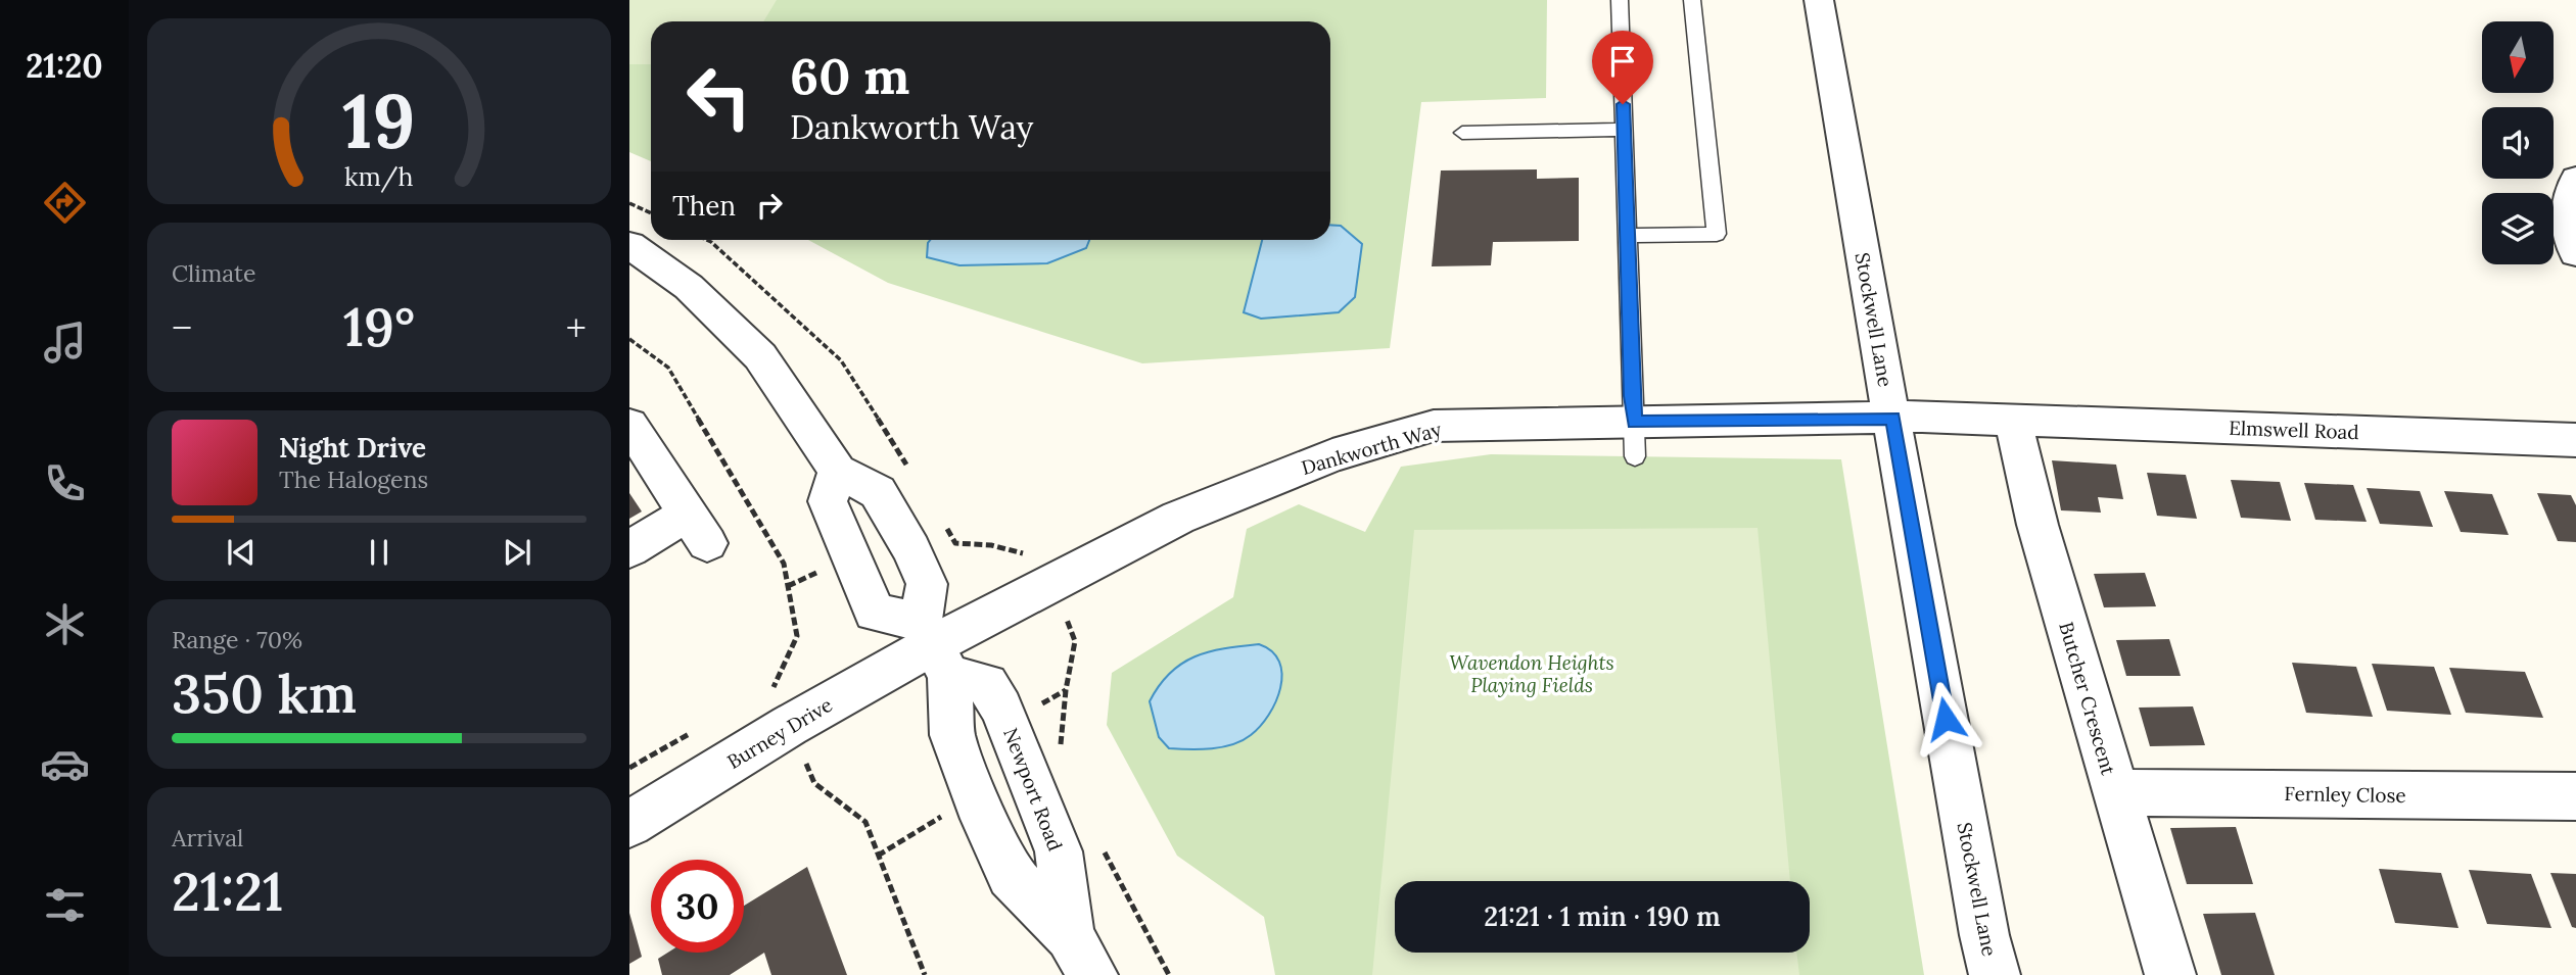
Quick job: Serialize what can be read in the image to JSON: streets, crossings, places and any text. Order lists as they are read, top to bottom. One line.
{"streets":{"street":["Stockwell Lane","Elmswell Road","Dankworth Way","Butcher Crescent","Burney Drive","Fernley Close"]},"crossings":[["Stockwell Lane","Elmswell Road"],["Stockwell Lane","Dankworth Way"],["Elmswell Road","Dankworth Way"],["Elmswell Road","Butcher Crescent"],["Dankworth Way","Burney Drive"],["Butcher Crescent","Fernley Close"]],"parks":["Wavendon Heights Playing Fields"],"north":"bottom","page":{"tabs":"21:20","turn":["60 m","Dankworth Way"],"then":"Then","tile":["Climate",["Range · 70%","350 km"],["Arrival","21:21"]],"heat":["−","19°","+"],"song":["Night Drive","The Halogens"],"limit":"30","trip":"21:21 · 1 min · 190 m","gauge":["19","km/h"]}}
